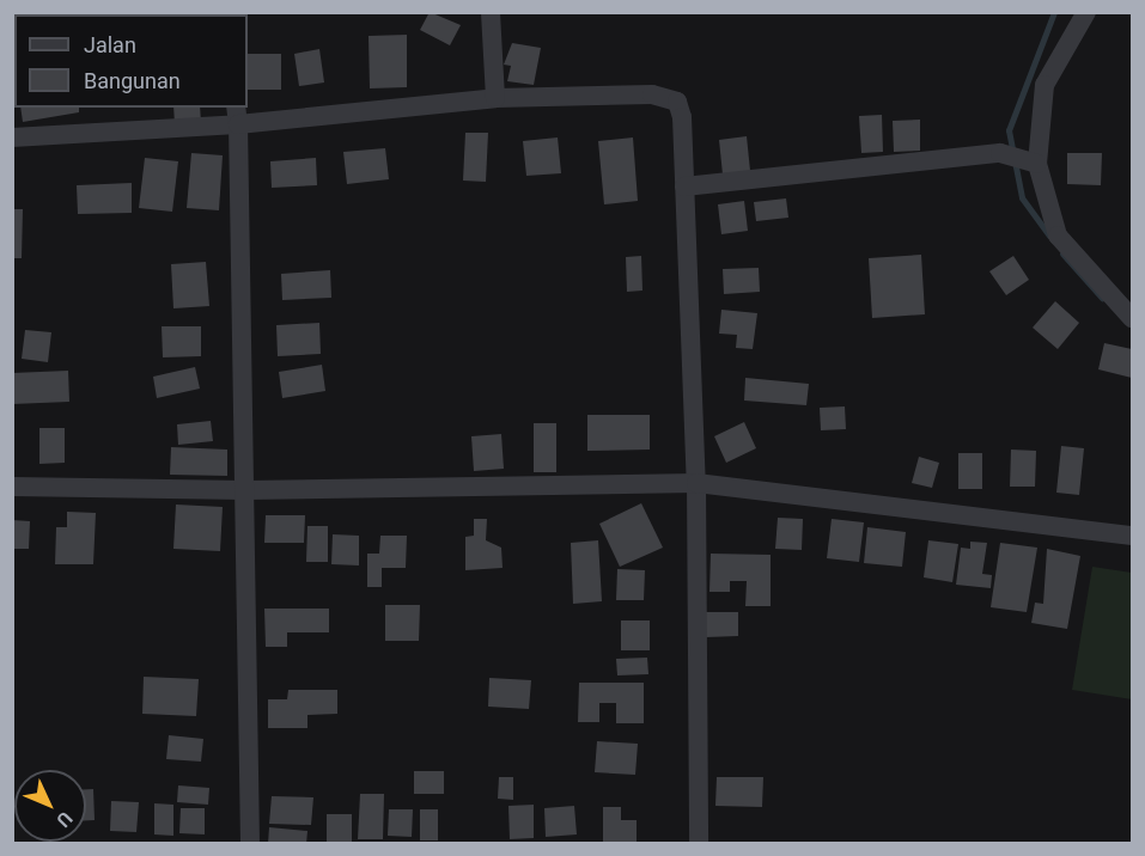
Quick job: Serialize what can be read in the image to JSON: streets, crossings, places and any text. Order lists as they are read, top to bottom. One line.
{"legend":["Jalan","Bangunan"],"north":"bottom right"}
